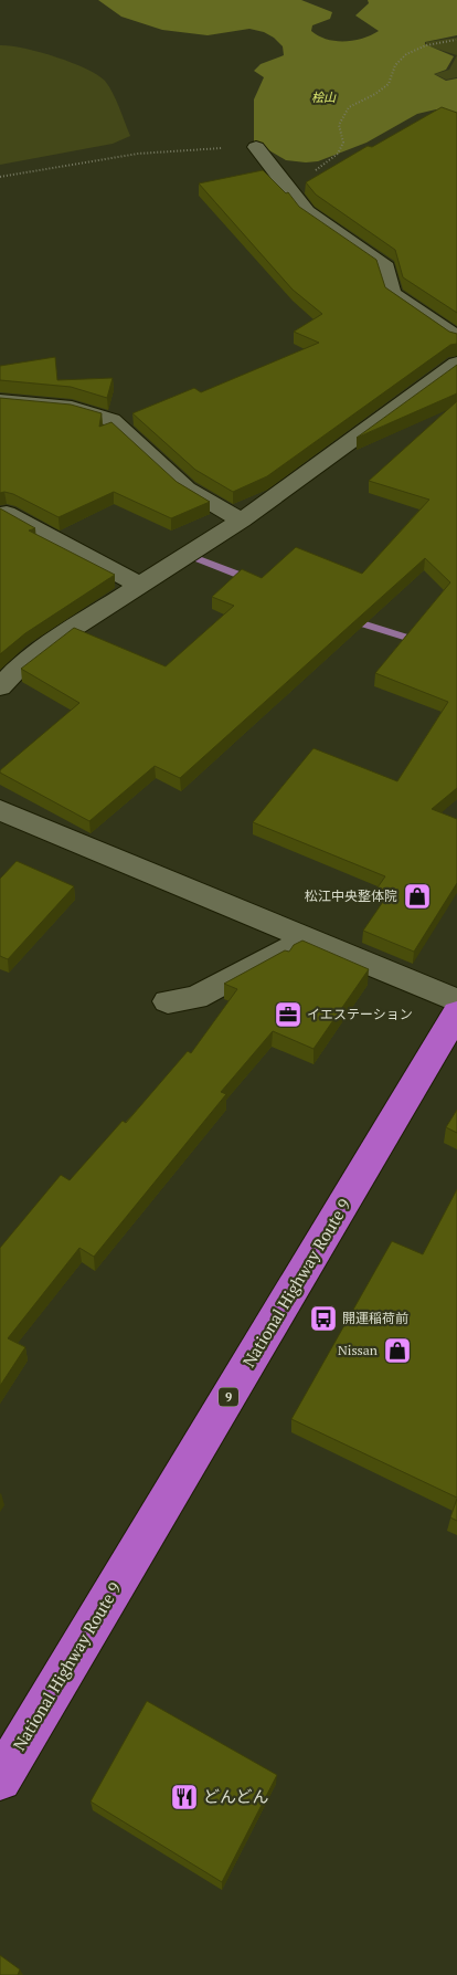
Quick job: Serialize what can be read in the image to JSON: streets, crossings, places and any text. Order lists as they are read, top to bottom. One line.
{"streets":{"highway":["National Highway Route 9","9"]},"parks":["桧山"],"places":{"shop":["松江中央整体院","Nissan"],"office":["イエステーション"],"bus stop":["開運稲荷前"],"restaurant":["どんどん"]}}
